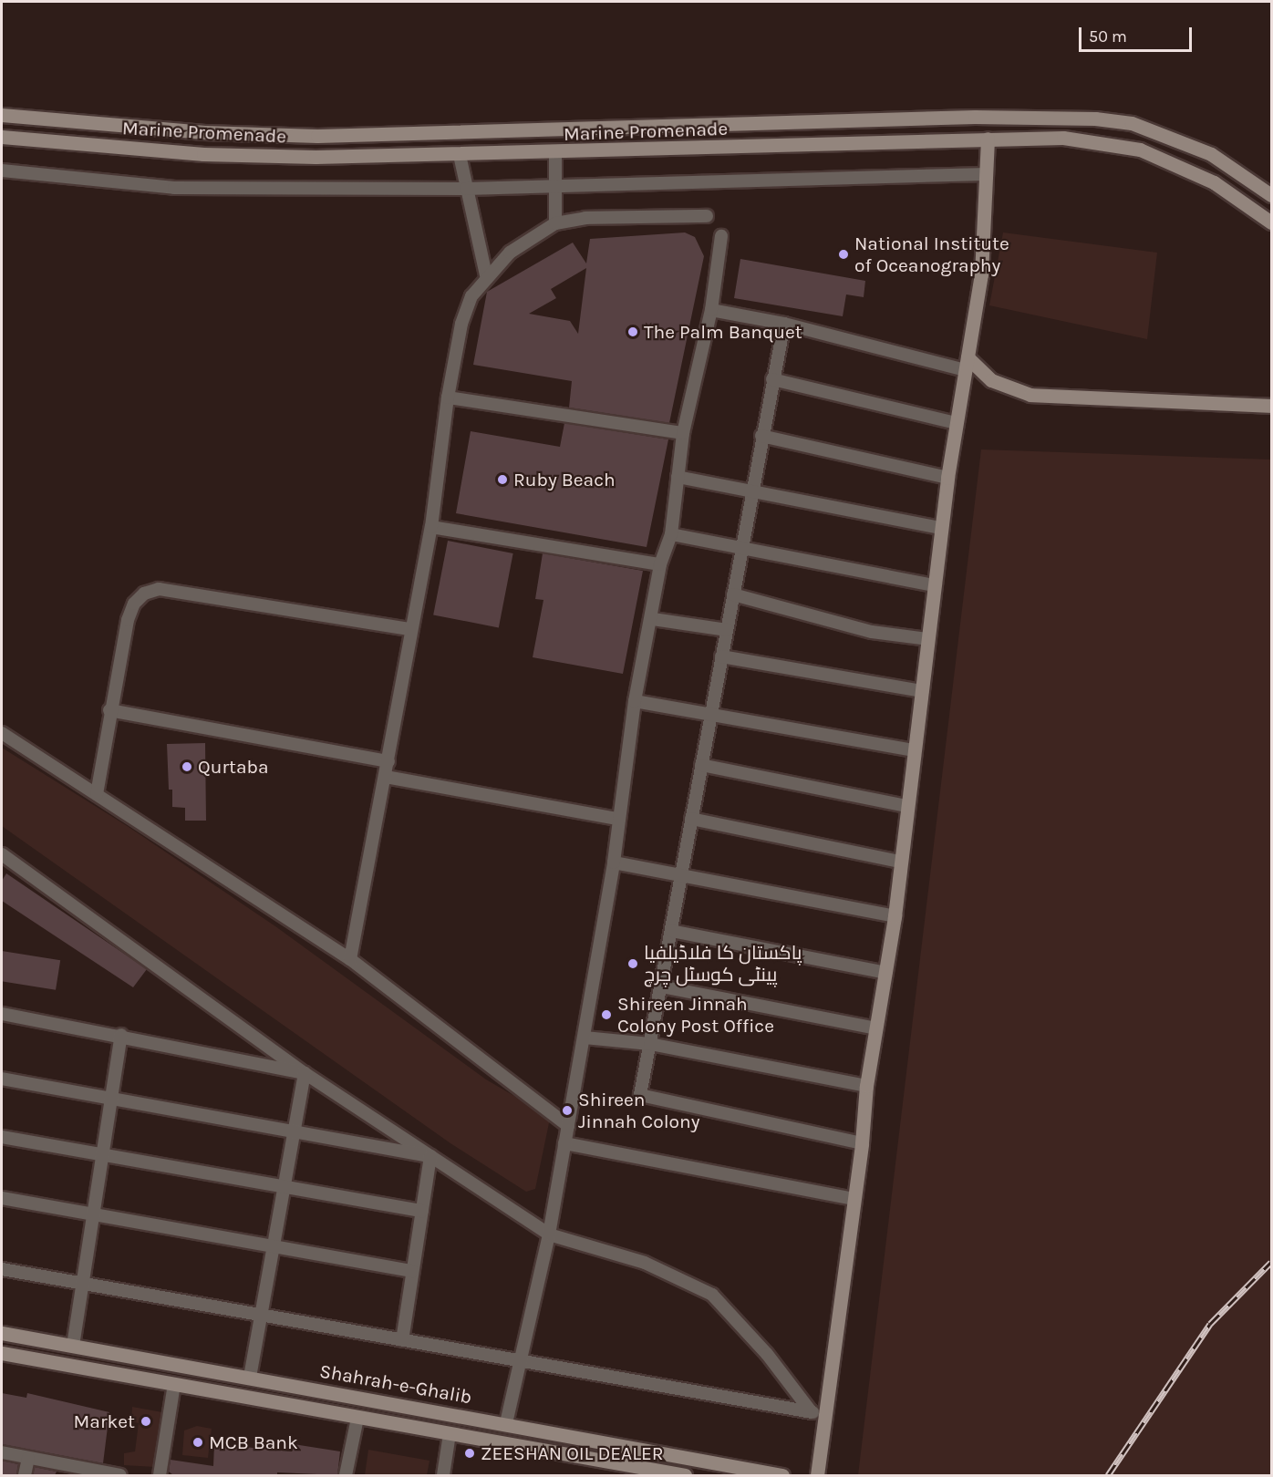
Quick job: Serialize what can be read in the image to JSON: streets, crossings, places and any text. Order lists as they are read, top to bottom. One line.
{"streets":{"main road":["Marine Promenade","Shahrah-e-Ghalib"]},"places":["National Institute of Oceanography","The Palm Banquet","Ruby Beach","Qurtaba","پاکستان کا فلاڈیلفیا پینٹی کوسٹل چرچ","Shireen Jinnah Colony Post Office","Shireen Jinnah Colony","Market","MCB Bank","ZEESHAN OIL DEALER"],"scale_bar":"50 m"}
